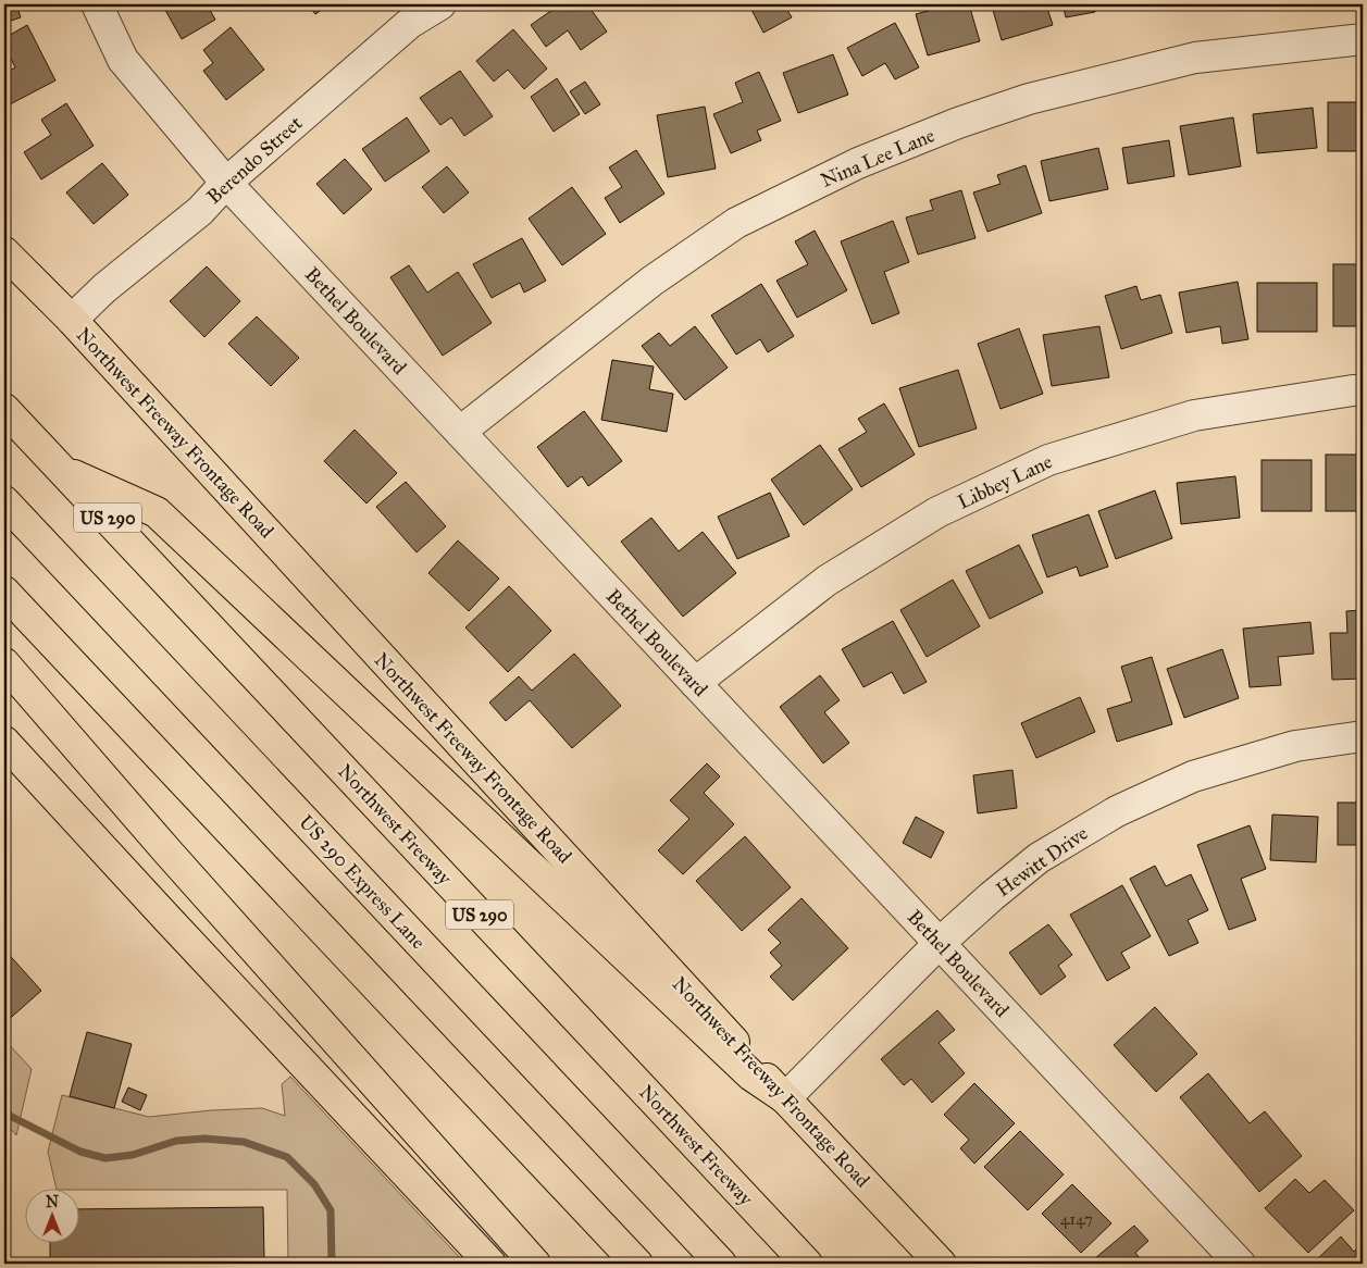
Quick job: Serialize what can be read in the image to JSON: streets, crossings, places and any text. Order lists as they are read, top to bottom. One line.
{"streets":{"main road":["Northwest Freeway Frontage Road","US 290","Northwest Freeway","US 290 Express Lane"],"street":["Nina Lee Lane","Berendo Street","Bethel Boulevard","Libbey Lane","Hewitt Drive"]},"crossings":[["Nina Lee Lane","Bethel Boulevard"],["Berendo Street","Bethel Boulevard"],["Berendo Street","Northwest Freeway Frontage Road"],["Bethel Boulevard","Libbey Lane"],["Bethel Boulevard","Hewitt Drive"],["Northwest Freeway Frontage Road","Hewitt Drive"]],"house_numbers":["4147"],"north":"top"}
